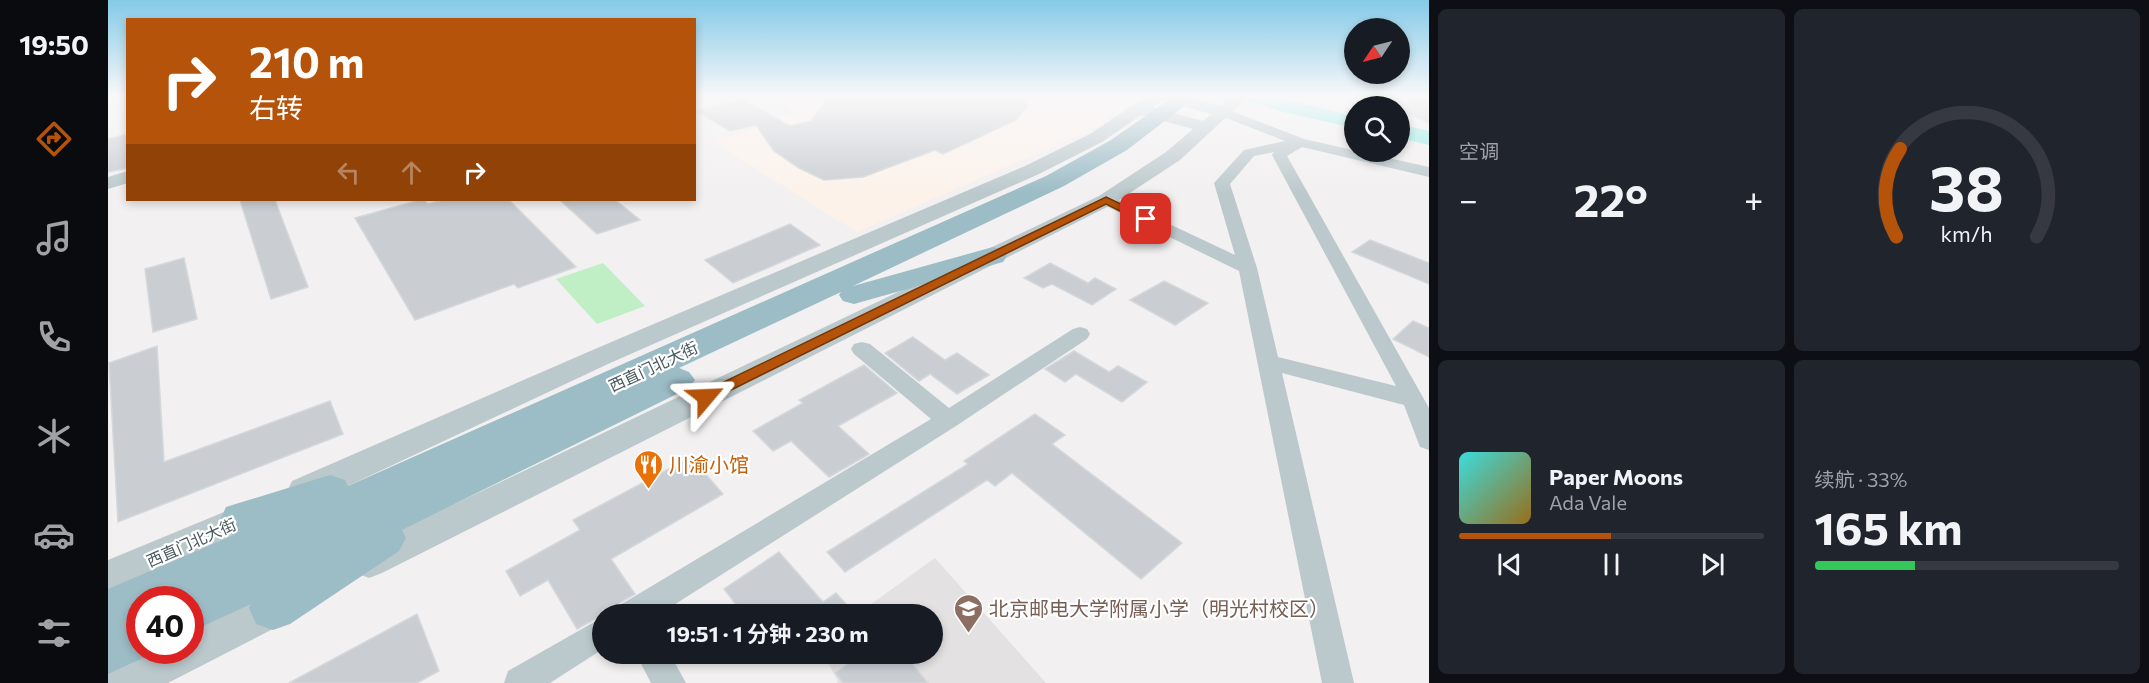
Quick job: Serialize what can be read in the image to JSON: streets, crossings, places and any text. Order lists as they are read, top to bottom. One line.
{"streets":{"highway":["西直门北大街"]},"places":{"restaurant":["川渝小馆"],"school or university":["北京邮电大学附属小学（明光村校区）"]},"north":"bottom left","page":{"tabs":"19:50","tile":["空调",["续航 · 33%","165 km"]],"turn":["210 m","右转"],"heat":["−","22°","+"],"song":["Paper Moons","Ada Vale"],"limit":"40","trip":"19:51 · 1 分钟 · 230 m","gauge":["38","km/h"]}}
